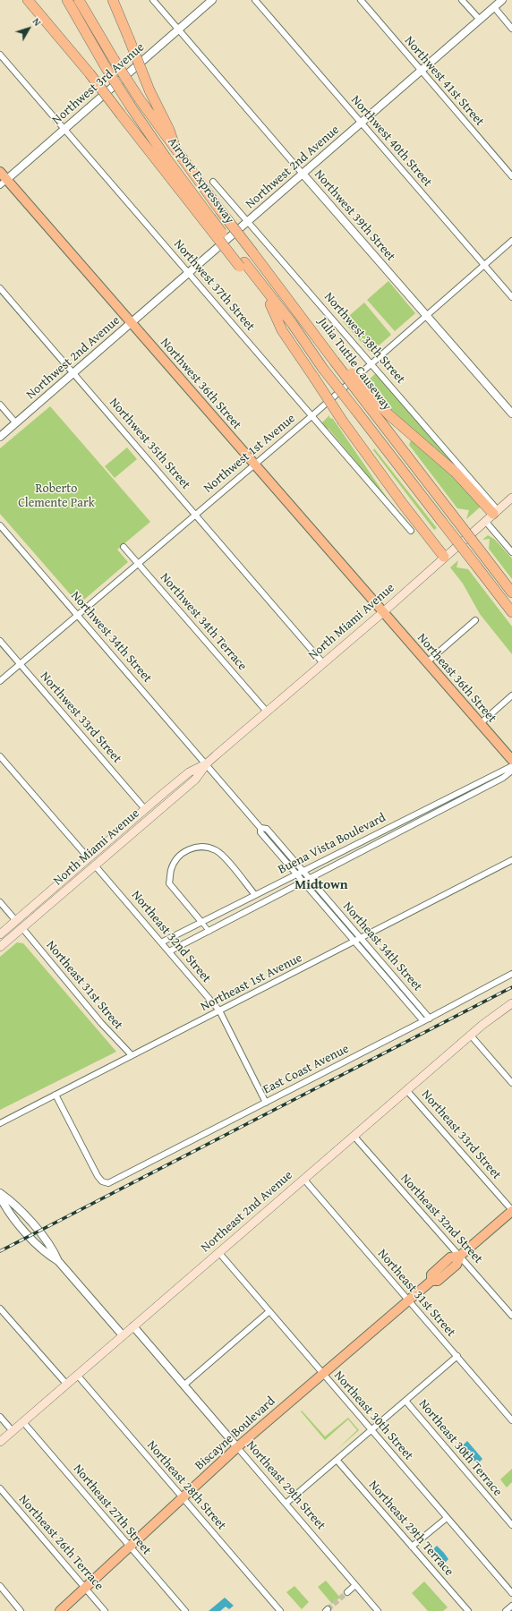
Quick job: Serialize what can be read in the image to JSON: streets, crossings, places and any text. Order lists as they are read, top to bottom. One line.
{"streets":{"highway":["Airport Expressway","Julia Tuttle Causeway"],"main road":["Northwest 36th Street","North Miami Avenue","Northeast 36th Street","Northeast 2nd Avenue","Biscayne Boulevard"],"street":["Northwest 41st Street","Northwest 3rd Avenue","Northwest 40th Street","Northwest 2nd Avenue","Northwest 39th Street","Northwest 37th Street","Northwest 38th Street","Northwest 35th Street","Northwest 1st Avenue","Northwest 34th Terrace","Northwest 34th Street","Northwest 33rd Street","Buena Vista Boulevard","Northeast 32nd Street","Northeast 34th Street","Northeast 1st Avenue","Northeast 31st Street","East Coast Avenue","Northeast 33rd Street","Northeast 30th Street","Northeast 30th Terrace","Northeast 28th Street","Northeast 29th Street","Northeast 27th Street","Northeast 29th Terrace","Northeast 26th Terrace"]},"crossings":[["Northwest 41st Street","Northwest 2nd Avenue"],["Northwest 3rd Avenue","Northwest 39th Street"],["Northwest 3rd Avenue","Northwest 37th Street"],["Northwest 3rd Avenue","Northwest 36th Street"],["Northwest 40th Street","Northwest 2nd Avenue"],["Northwest 40th Street","Northwest 1st Avenue"],["Northwest 2nd Avenue","Northwest 39th Street"],["Northwest 2nd Avenue","Northwest 37th Street"],["Northwest 2nd Avenue","Northwest 38th Street"],["Northwest 2nd Avenue","Northwest 36th Street"],["Northwest 2nd Avenue","Northwest 35th Street"],["Airport Expressway","Julia Tuttle Causeway"],["Northwest 39th Street","Northwest 1st Avenue"],["Northwest 37th Street","Northwest 1st Avenue"],["Northwest 38th Street","Northwest 1st Avenue"],["Northwest 38th Street","North Miami Avenue"],["Northwest 36th Street","Northwest 1st Avenue"],["Northwest 36th Street","North Miami Avenue"],["Northwest 36th Street","Northeast 36th Street"],["Northwest 35th Street","Northwest 1st Avenue"],["Northwest 35th Street","North Miami Avenue"],["Northwest 1st Avenue","Northwest 34th Terrace"],["Northwest 1st Avenue","Northwest 34th Street"],["Northwest 1st Avenue","Northwest 33rd Street"],["Northwest 34th Terrace","North Miami Avenue"],["North Miami Avenue","Northwest 34th Street"],["North Miami Avenue","Northeast 36th Street"],["North Miami Avenue","Northwest 33rd Street"],["North Miami Avenue","Northeast 32nd Street"],["North Miami Avenue","Northeast 34th Street"],["North Miami Avenue","Northeast 31st Street"],["Northwest 34th Street","Northeast 34th Street"],["Buena Vista Boulevard","Northeast 32nd Street"],["Buena Vista Boulevard","Northeast 34th Street"],["Northeast 32nd Street","Northeast 1st Avenue"],["Northeast 32nd Street","East Coast Avenue"],["Northeast 32nd Street","Northeast 2nd Avenue"],["Northeast 32nd Street","Biscayne Boulevard"],["Northeast 34th Street","Northeast 1st Avenue"],["Northeast 34th Street","East Coast Avenue"],["Northeast 1st Avenue","Northeast 31st Street"],["Northeast 1st Avenue","East Coast Avenue"],["Northeast 31st Street","Northeast 2nd Avenue"],["Northeast 31st Street","Biscayne Boulevard"],["Northeast 33rd Street","Northeast 2nd Avenue"],["Northeast 33rd Street","Biscayne Boulevard"],["Northeast 2nd Avenue","Northeast 30th Street"],["Northeast 2nd Avenue","Northeast 28th Street"],["Northeast 2nd Avenue","Northeast 29th Street"],["Northeast 2nd Avenue","Northeast 27th Street"],["Northeast 30th Street","Biscayne Boulevard"],["Biscayne Boulevard","Northeast 28th Street"],["Biscayne Boulevard","Northeast 29th Street"],["Biscayne Boulevard","Northeast 27th Street"],["Biscayne Boulevard","Northeast 26th Terrace"]],"districts":["Midtown"],"parks":["Roberto Clemente Park"],"north":"top right"}
